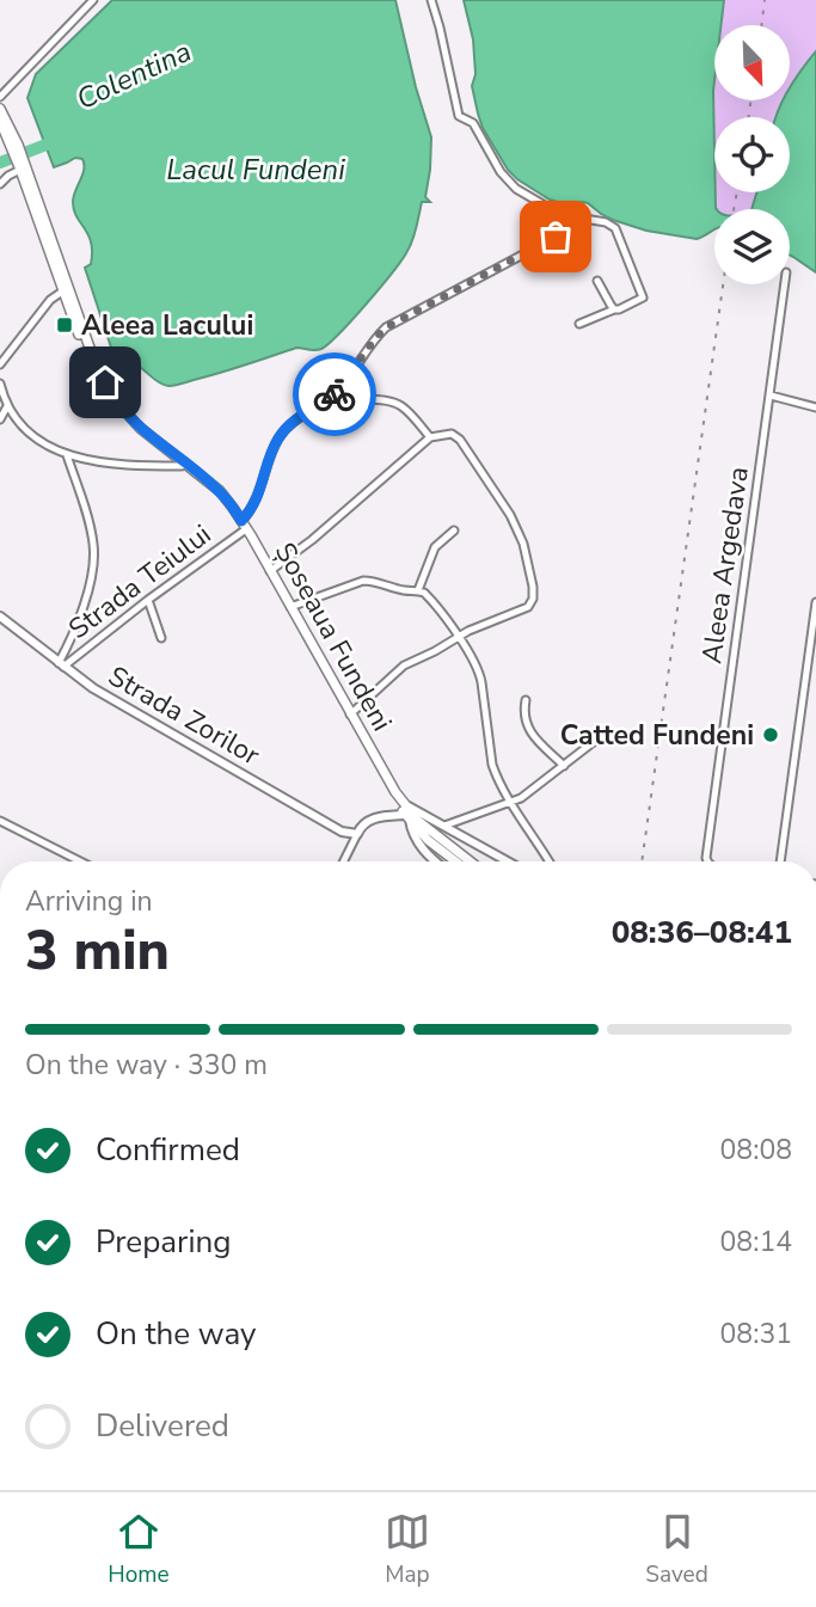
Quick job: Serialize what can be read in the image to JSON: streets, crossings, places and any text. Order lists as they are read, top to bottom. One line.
{"streets":{"main road":["Șoseaua Fundeni"],"street":["Aleea Argedava","Strada Teiului","Strada Zorilor"]},"crossings":[["Strada Teiului","Șoseaua Fundeni"],["Strada Teiului","Strada Zorilor"]],"water":["Colentina","Lacul Fundeni"],"places":{"transit":["Aleea Lacului"],"other":["Catted Fundeni"]},"north":"bottom right","page":{"heading":["3 min","Arriving in","08:36–08:41"],"bar":"On the way · 330 m","list":[["Confirmed","08:08"],["Preparing","08:14"],["On the way","08:31"],"Delivered"],"tabs":["Home","Map","Saved"]}}
